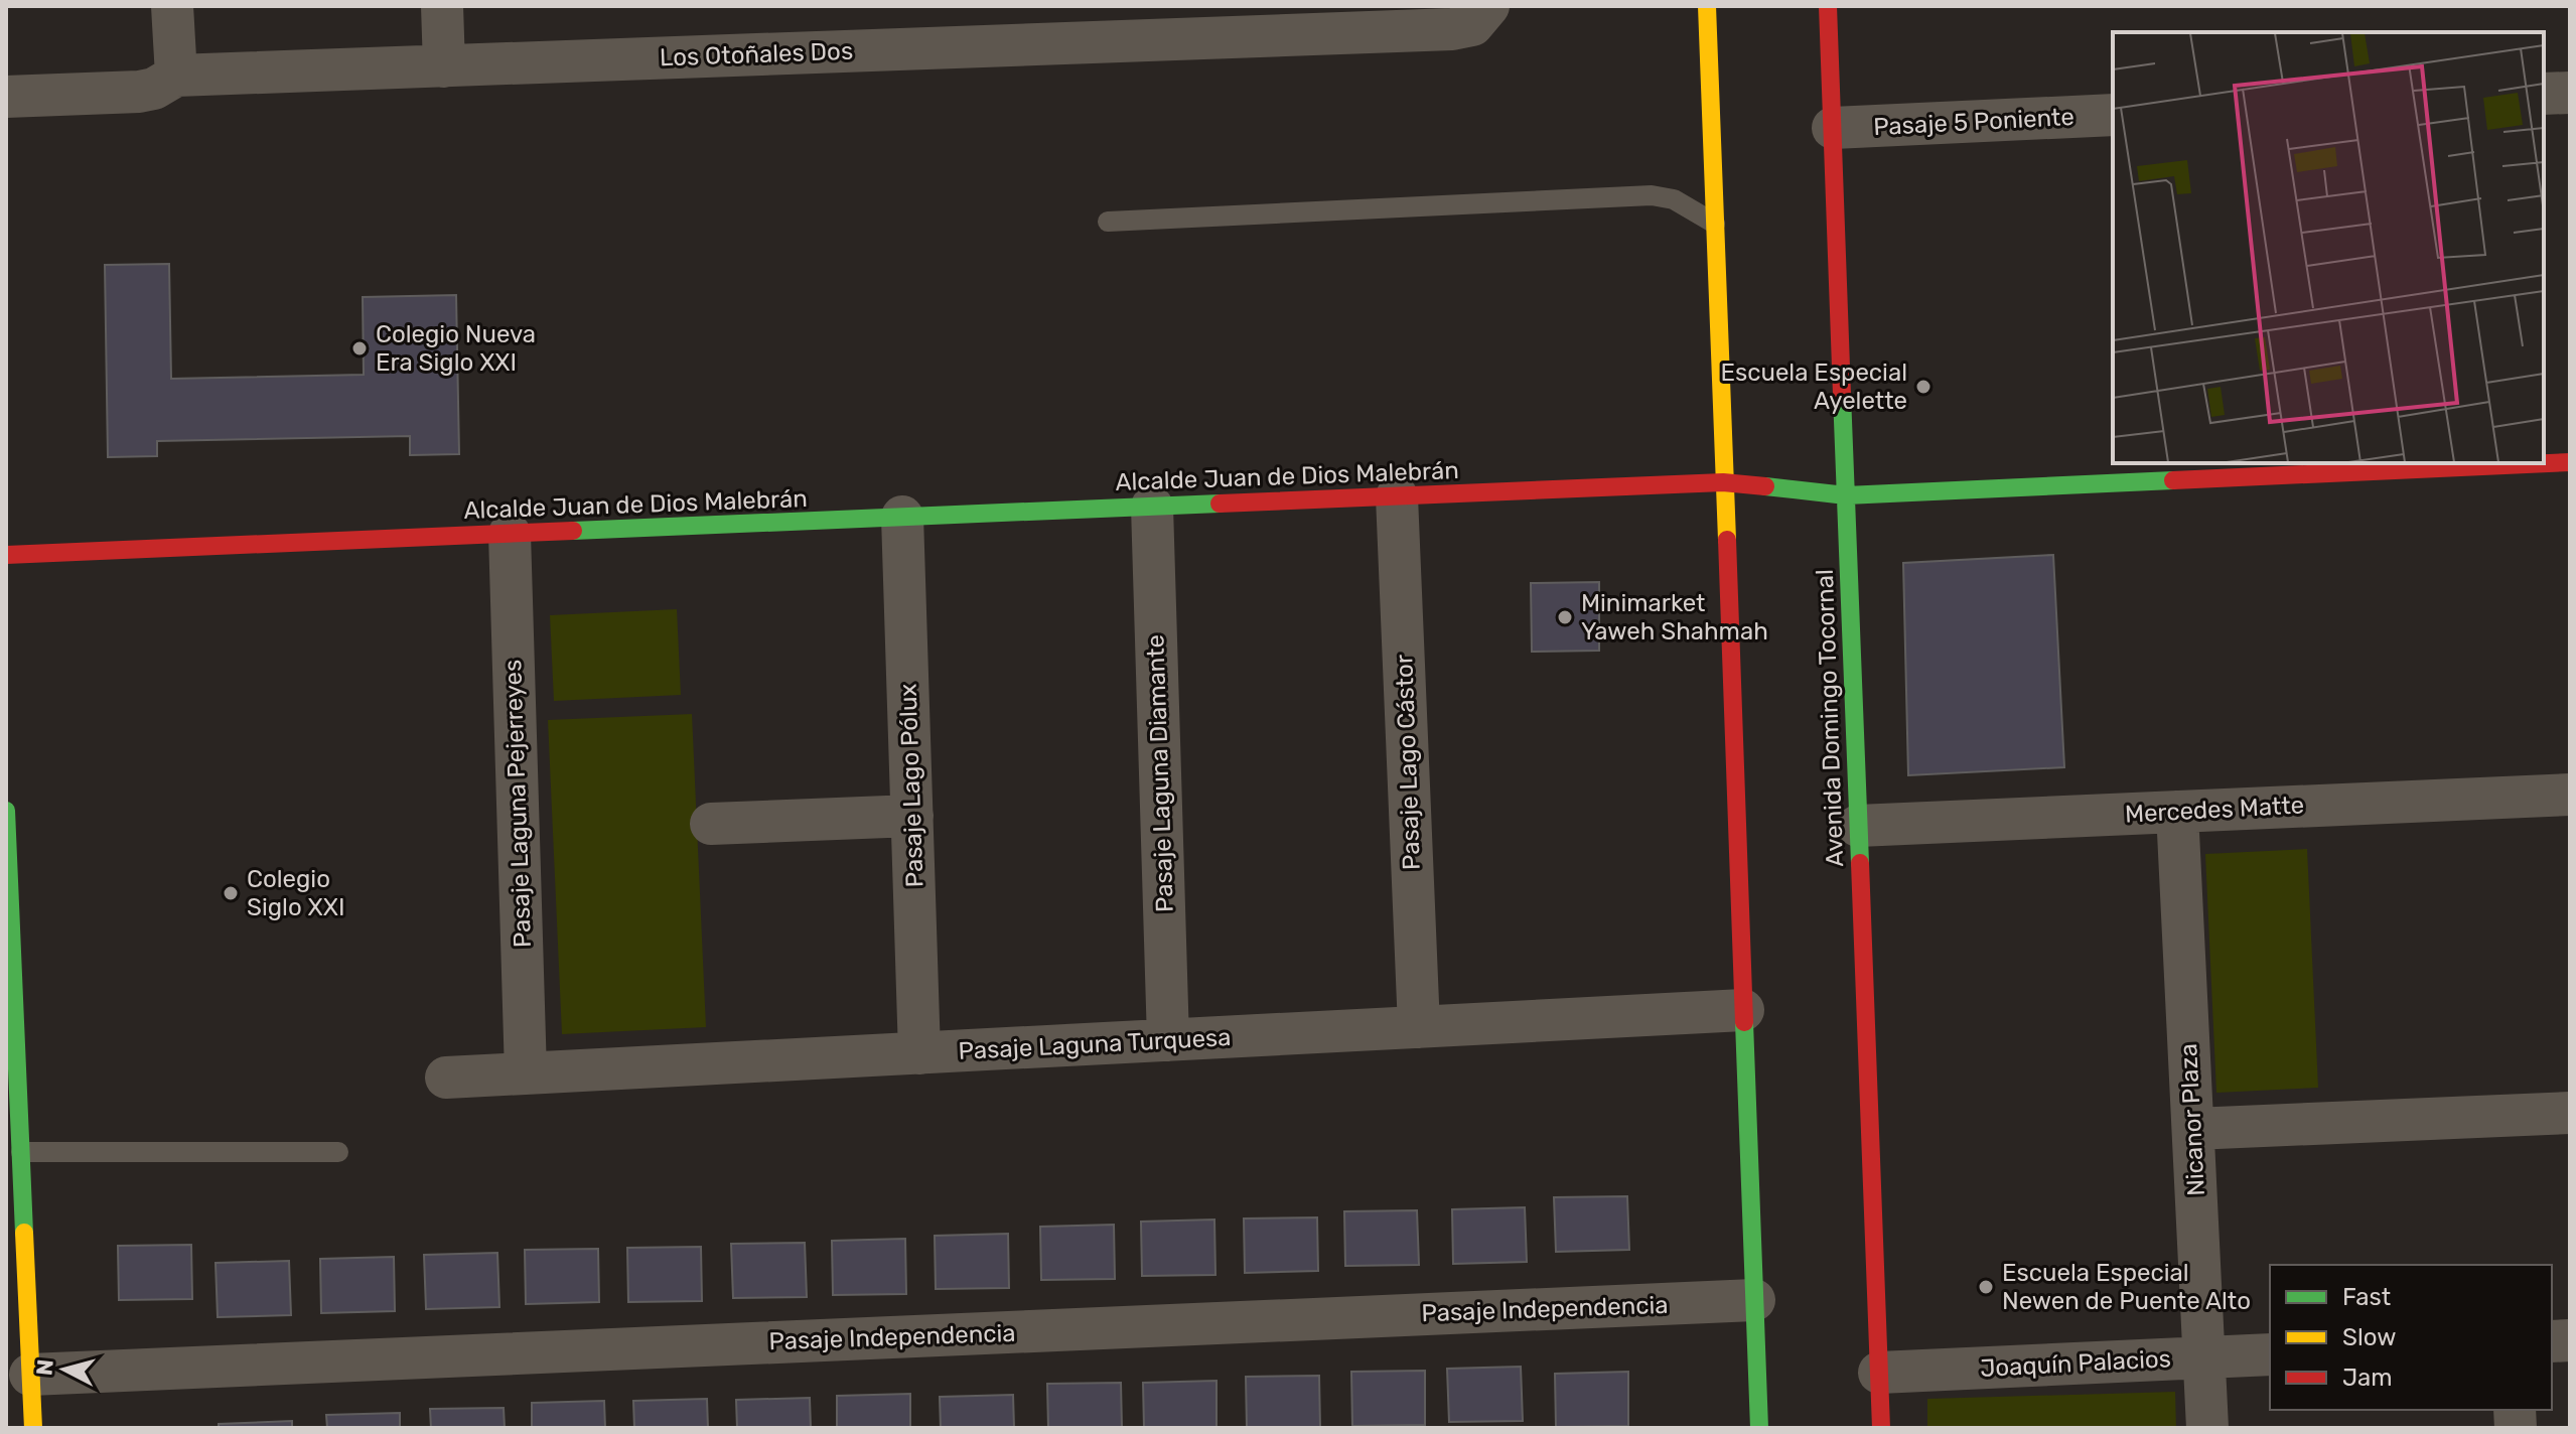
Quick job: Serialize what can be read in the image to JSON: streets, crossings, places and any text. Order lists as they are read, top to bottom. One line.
{"streets":{"street":["Los Otoñales Dos","Pasaje 5 Poniente","Alcalde Juan de Dios Malebrán","Avenida Domingo Tocornal","Pasaje Lago Cástor","Pasaje Laguna Diamante","Pasaje Lago Pólux","Pasaje Laguna Pejerreyes","Mercedes Matte","Pasaje Laguna Turquesa","Nicanor Plaza","Pasaje Independencia","Joaquín Palacios"]},"crossings":[["Pasaje 5 Poniente","Avenida Domingo Tocornal"],["Alcalde Juan de Dios Malebrán","Avenida Domingo Tocornal"],["Alcalde Juan de Dios Malebrán","Pasaje Lago Cástor"],["Alcalde Juan de Dios Malebrán","Pasaje Laguna Diamante"],["Alcalde Juan de Dios Malebrán","Pasaje Lago Pólux"],["Alcalde Juan de Dios Malebrán","Pasaje Laguna Pejerreyes"],["Avenida Domingo Tocornal","Mercedes Matte"],["Avenida Domingo Tocornal","Joaquín Palacios"],["Pasaje Lago Cástor","Pasaje Laguna Turquesa"],["Pasaje Laguna Diamante","Pasaje Laguna Turquesa"],["Pasaje Lago Pólux","Pasaje Laguna Turquesa"],["Pasaje Laguna Pejerreyes","Pasaje Laguna Turquesa"],["Mercedes Matte","Nicanor Plaza"],["Nicanor Plaza","Joaquín Palacios"]],"places":["Colegio Nueva Era Siglo XXI","Escuela Especial Ayelette","Minimarket Yaweh Shahmah","Colegio Siglo XXI","Escuela Especial Newen de Puente Alto"],"legend":["Fast","Slow","Jam"],"north":"left"}
